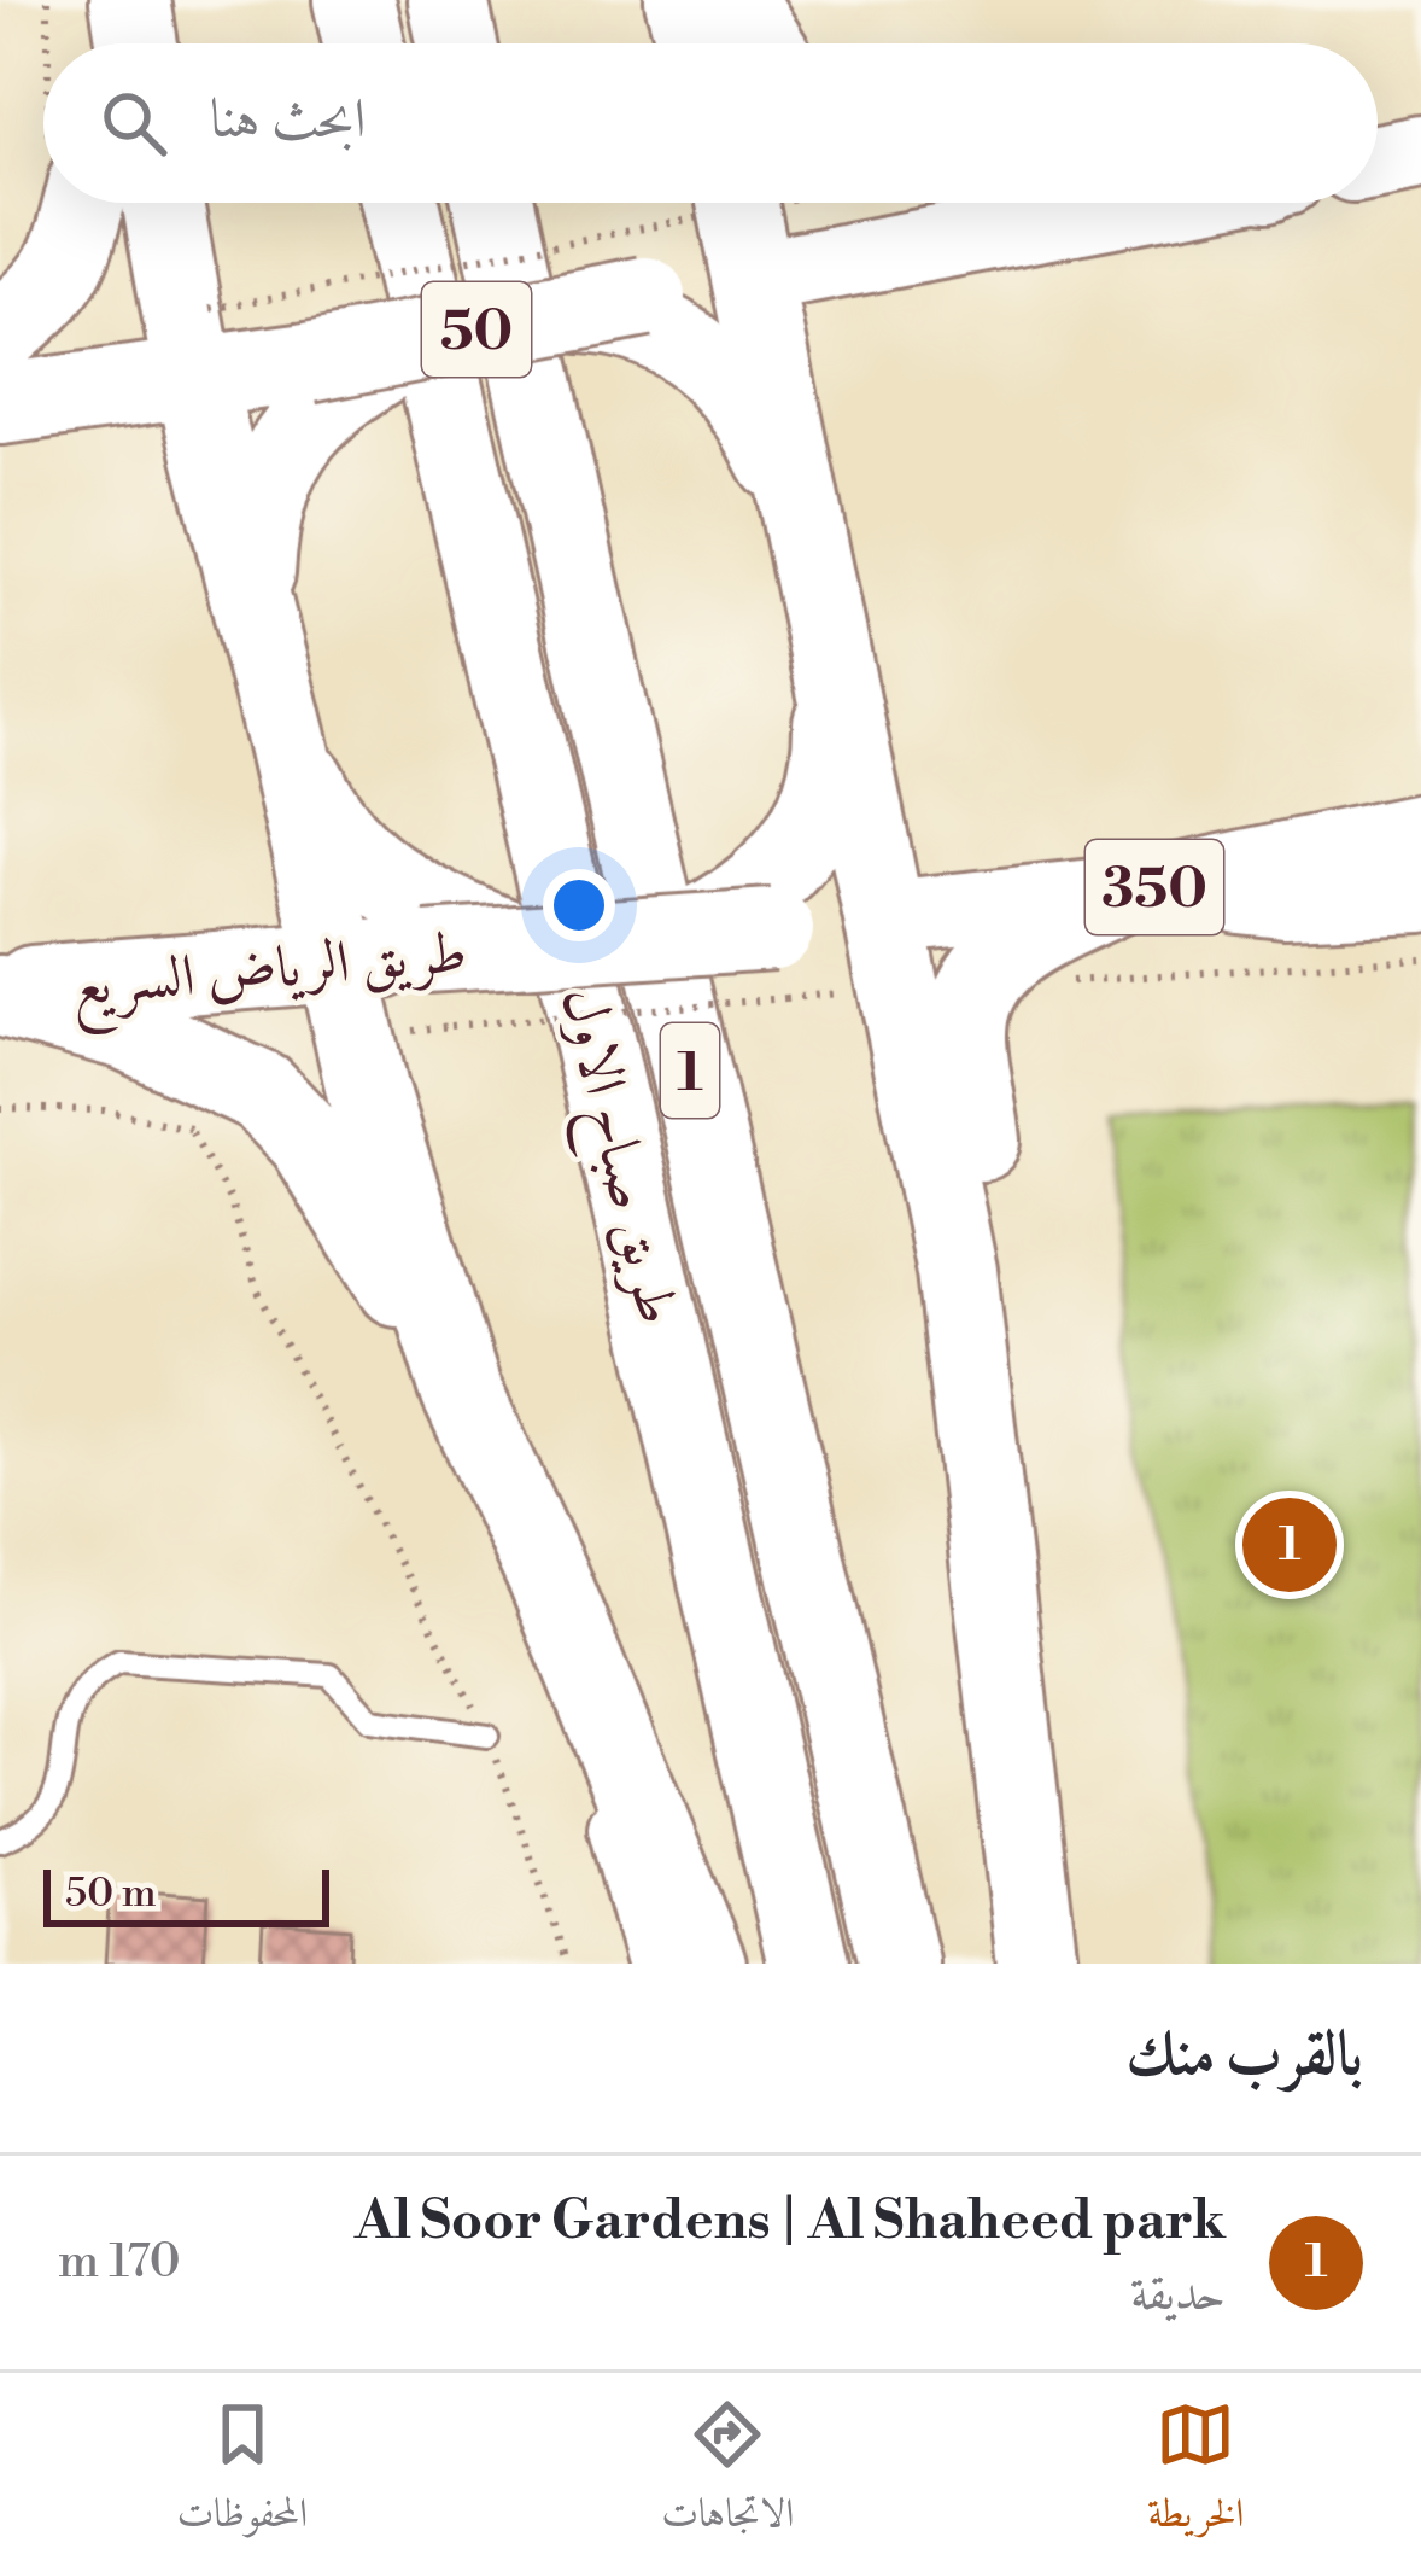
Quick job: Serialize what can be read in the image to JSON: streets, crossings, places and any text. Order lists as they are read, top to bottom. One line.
{"streets":{"highway":["50","350","طريق الرياض السريع","1","طريق صباح الاول"]},"crossings":[["350","طريق الرياض السريع"]],"scale_bar":"50 m","page":{"search":"ابحث هنا","pins":"1","scale":"50 m","heading":"بالقرب منك","list":[{"mark":"1","name":"Al Soor Gardens | Al Shaheed park","note":"حديقة","value":"170 m"}],"nav":["الخريطة","الاتجاهات","المحفوظات"]}}
